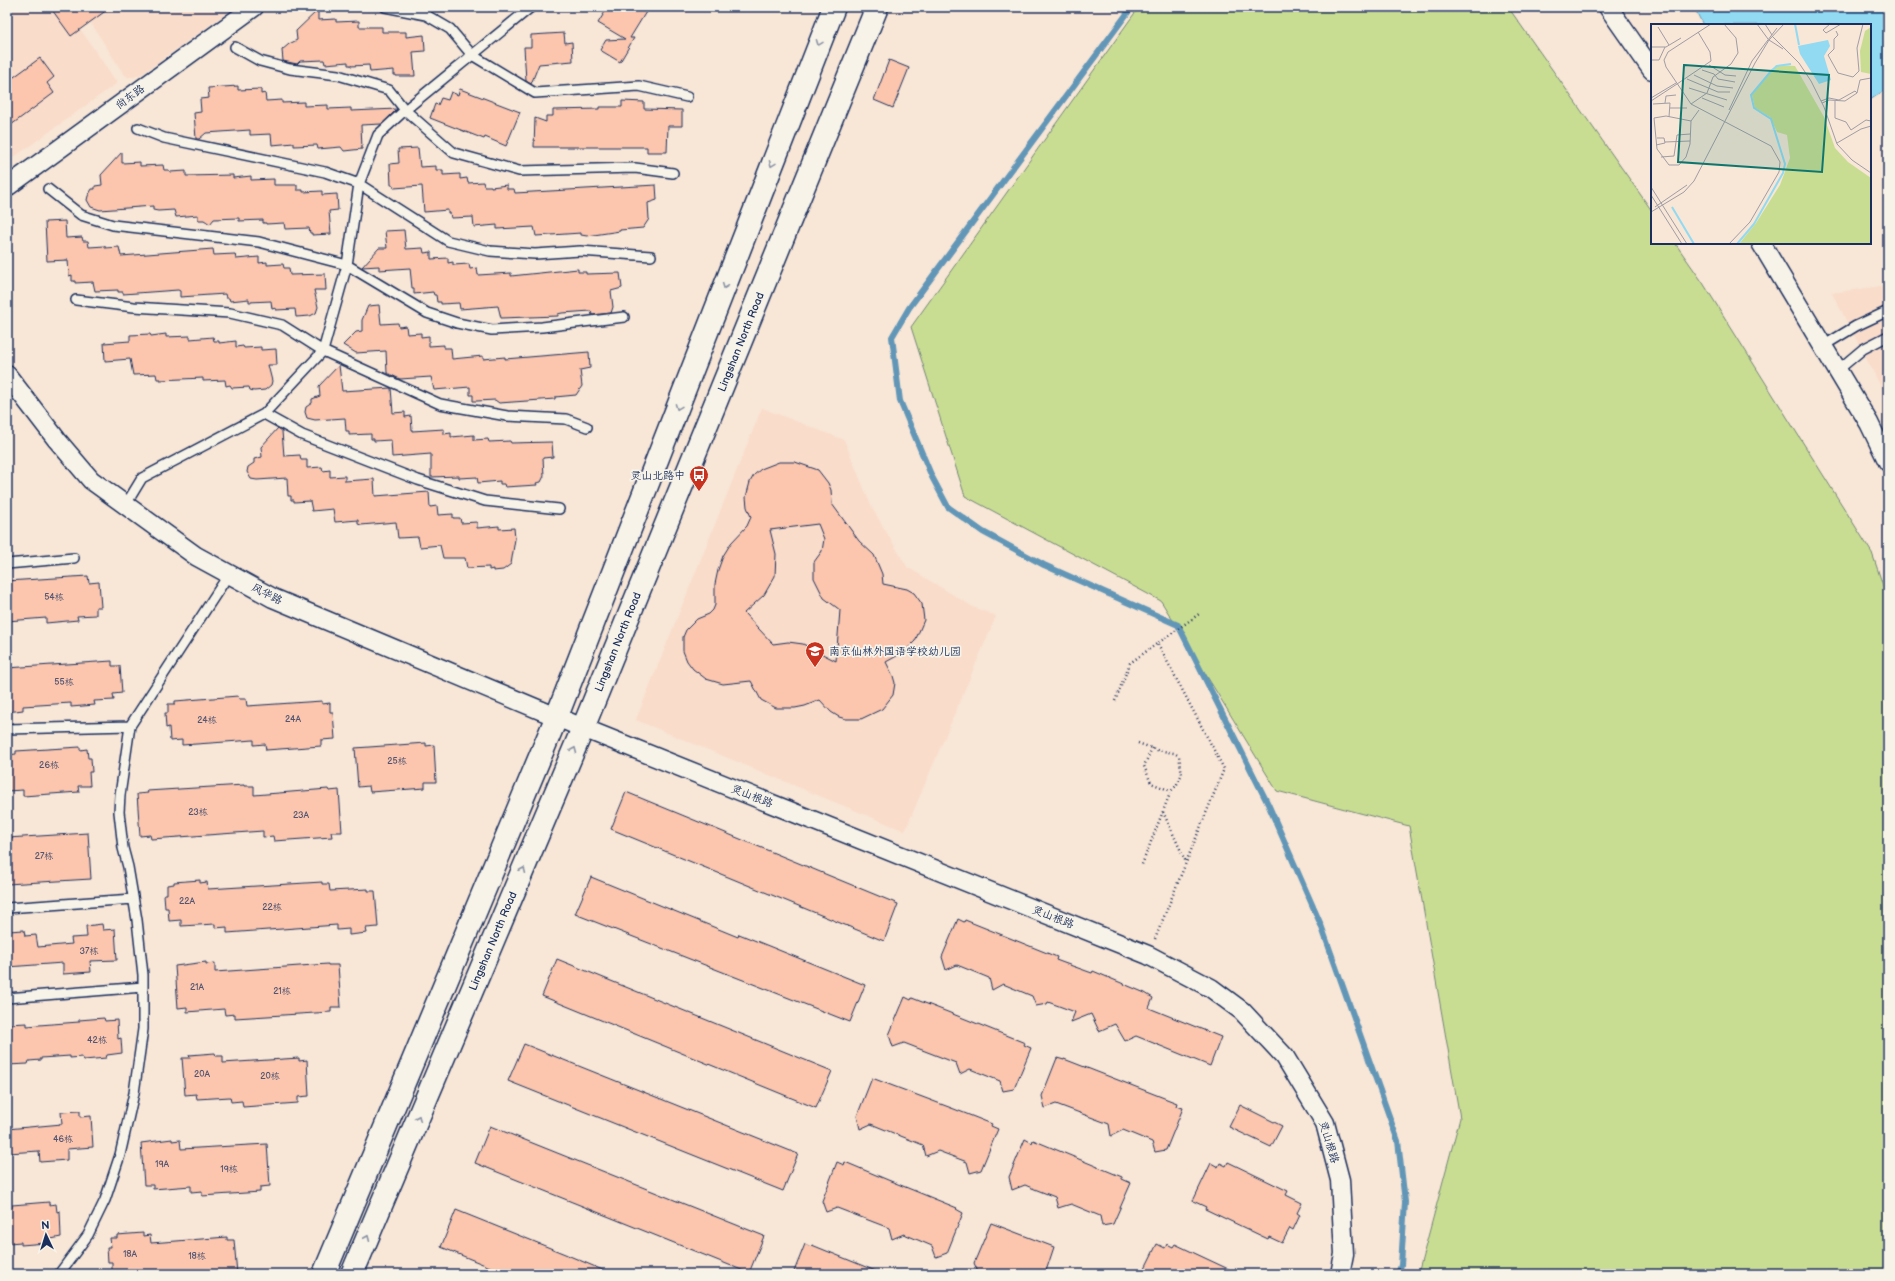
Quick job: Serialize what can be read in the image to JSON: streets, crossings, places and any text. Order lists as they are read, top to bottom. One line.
{"streets":{"main road":["Lingshan North Road"],"street":["尚东路","风华路","灵山根路"]},"crossings":[["Lingshan North Road","风华路"],["Lingshan North Road","灵山根路"],["风华路","灵山根路"]],"places":{"bus stop":["灵山北路中"],"school or university":["南京仙林外国语学校幼儿园"]},"house_numbers":["54栋","55栋","24A","24栋","25栋","26栋","23栋","23A","27栋","22A","22栋","37栋","21A","21栋","42栋","20A","20栋","46栋","19A","19栋","18A","18栋"],"north":"top"}
